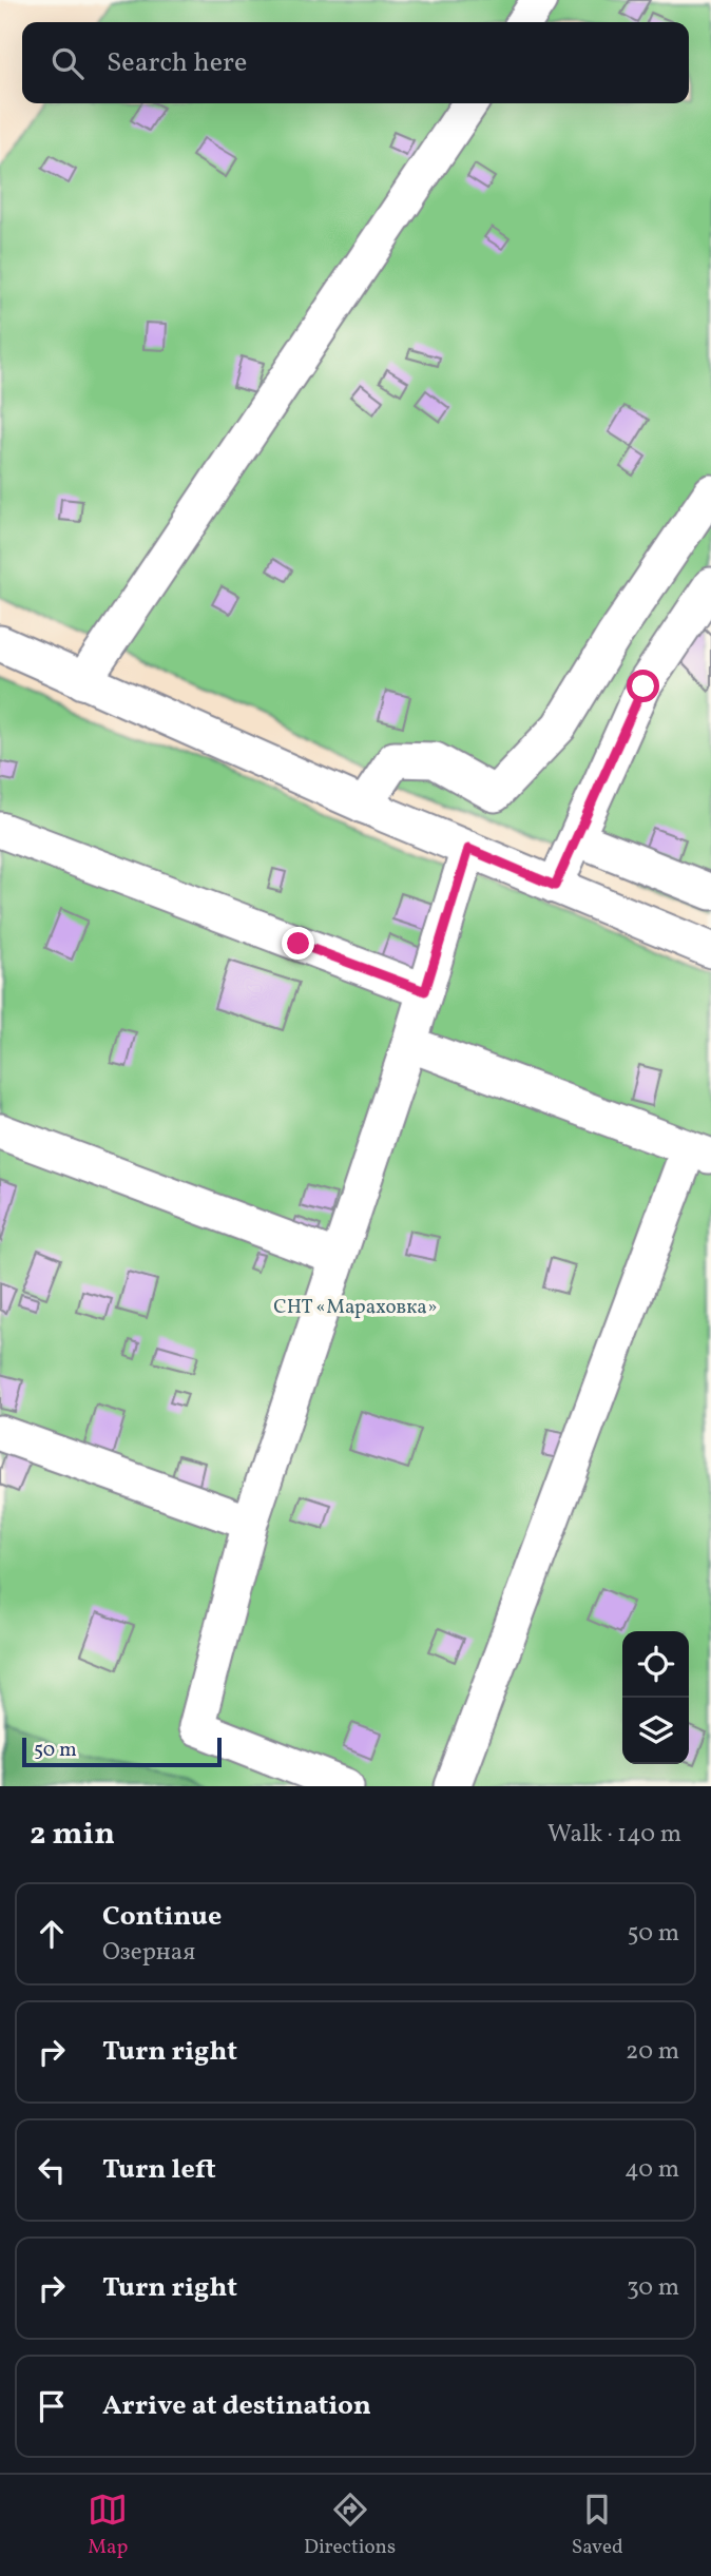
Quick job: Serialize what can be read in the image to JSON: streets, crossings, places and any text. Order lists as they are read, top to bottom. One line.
{"parks":["СНТ «Мараховка»"],"scale_bar":"50 m","page":{"search":"Search here","scale":"50 m","heading":["2 min","Walk · 140 m"],"list":[["Continue","Озерная","50 m"],["Turn right","20 m"],["Turn left","40 m"],["Turn right","30 m"],"Arrive at destination"],"nav":["Map","Directions","Saved"]}}
